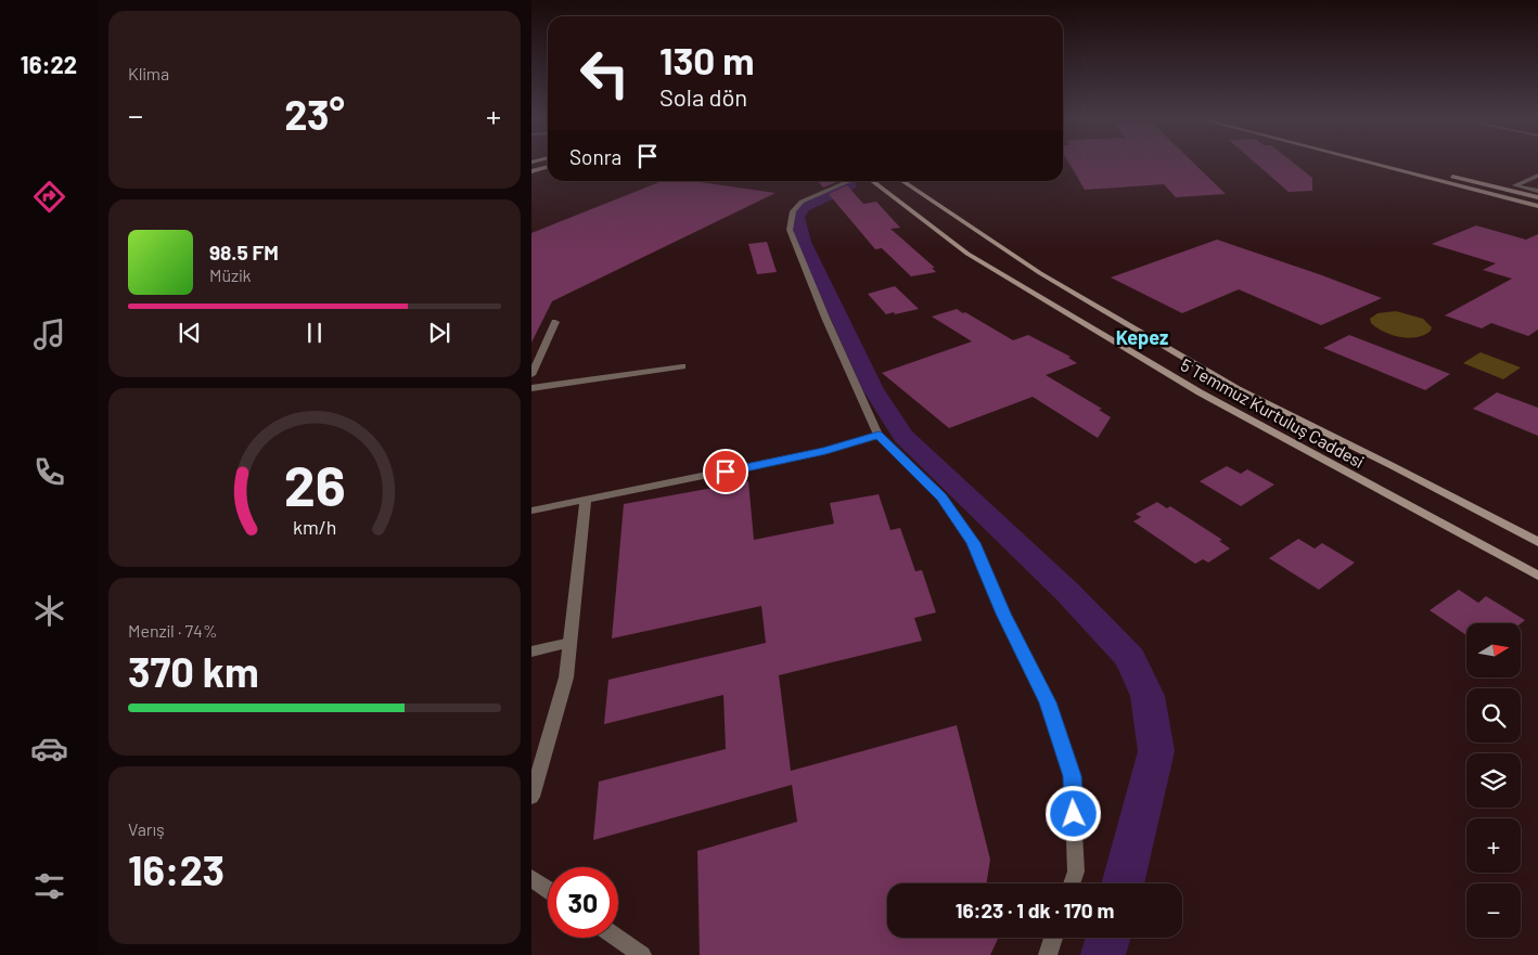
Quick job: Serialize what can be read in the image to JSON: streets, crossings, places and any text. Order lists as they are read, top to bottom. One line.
{"streets":{"main road":["5 Temmuz Kurtuluş Caddesi"]},"districts":["Kepez"],"north":"right","page":{"tabs":"16:22","tile":["Klima",["Menzil · 74%","370 km"],["Varış","16:23"]],"turn":["130 m","Sola dön"],"heat":["−","23°","+"],"then":"Sonra","song":["98.5 FM","Müzik"],"map_buttons":["+","−"],"limit":"30","trip":"16:23 · 1 dk · 170 m","gauge":["26","km/h"]}}
